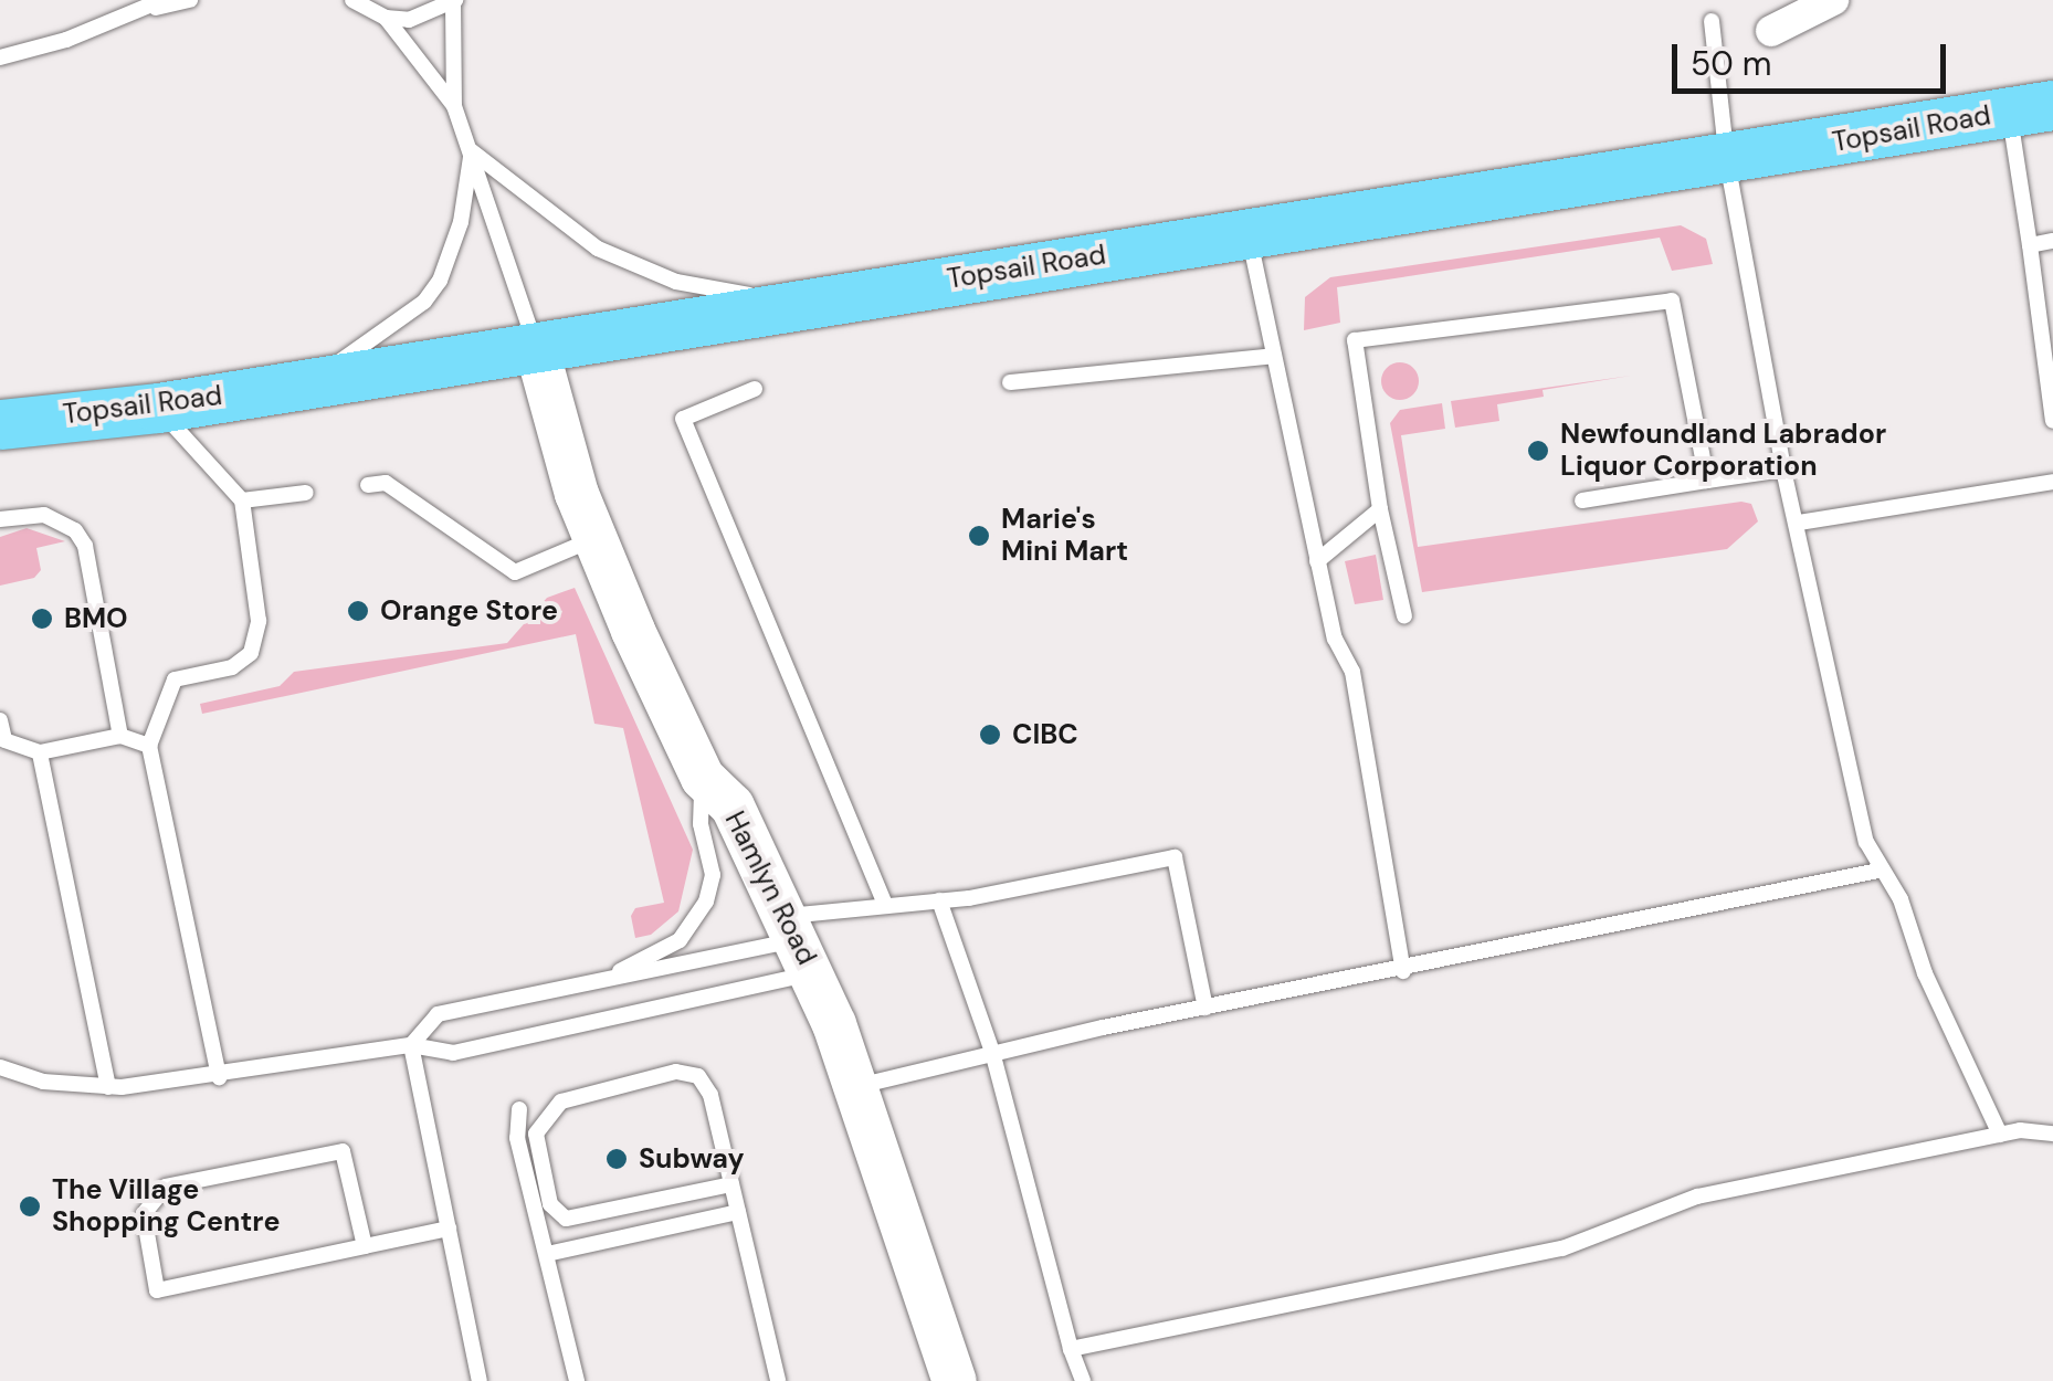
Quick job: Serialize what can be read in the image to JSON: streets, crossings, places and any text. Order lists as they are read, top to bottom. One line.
{"streets":{"main road":["Topsail Road"],"street":["Hamlyn Road"]},"crossings":[["Topsail Road","Hamlyn Road"]],"places":["Newfoundland Labrador Liquor Corporation","Marie's Mini Mart","Orange Store","BMO","CIBC","Subway","The Village Shopping Centre"],"scale_bar":"50 m"}
